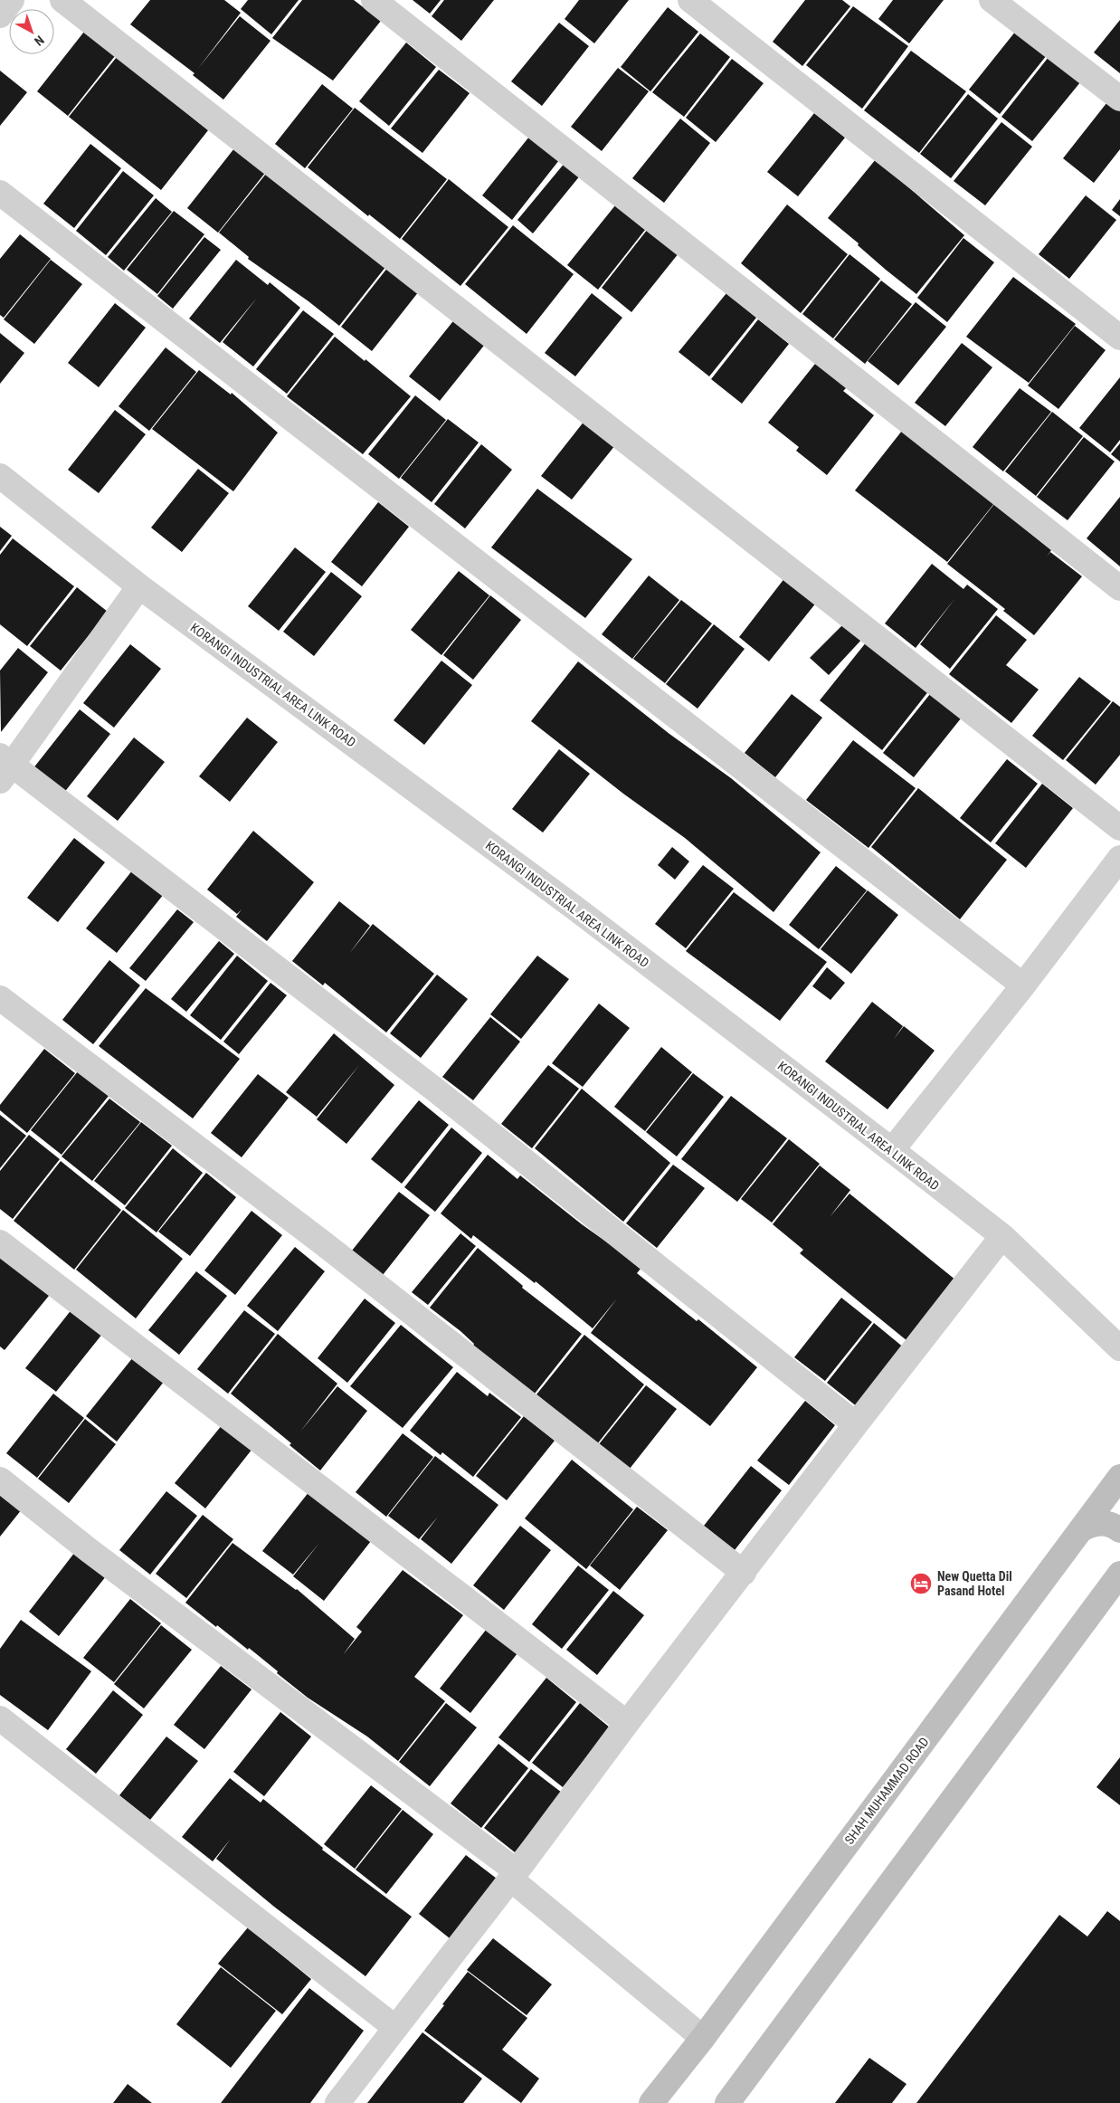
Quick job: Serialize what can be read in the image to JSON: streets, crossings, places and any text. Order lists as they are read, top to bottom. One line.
{"streets":{"main road":["SHAH MUHAMMAD ROAD"],"street":["KORANGI INDUSTRIAL AREA LINK ROAD"]},"places":{"hotel":["New Quetta Dil Pasand Hotel"]},"north":"bottom right"}
